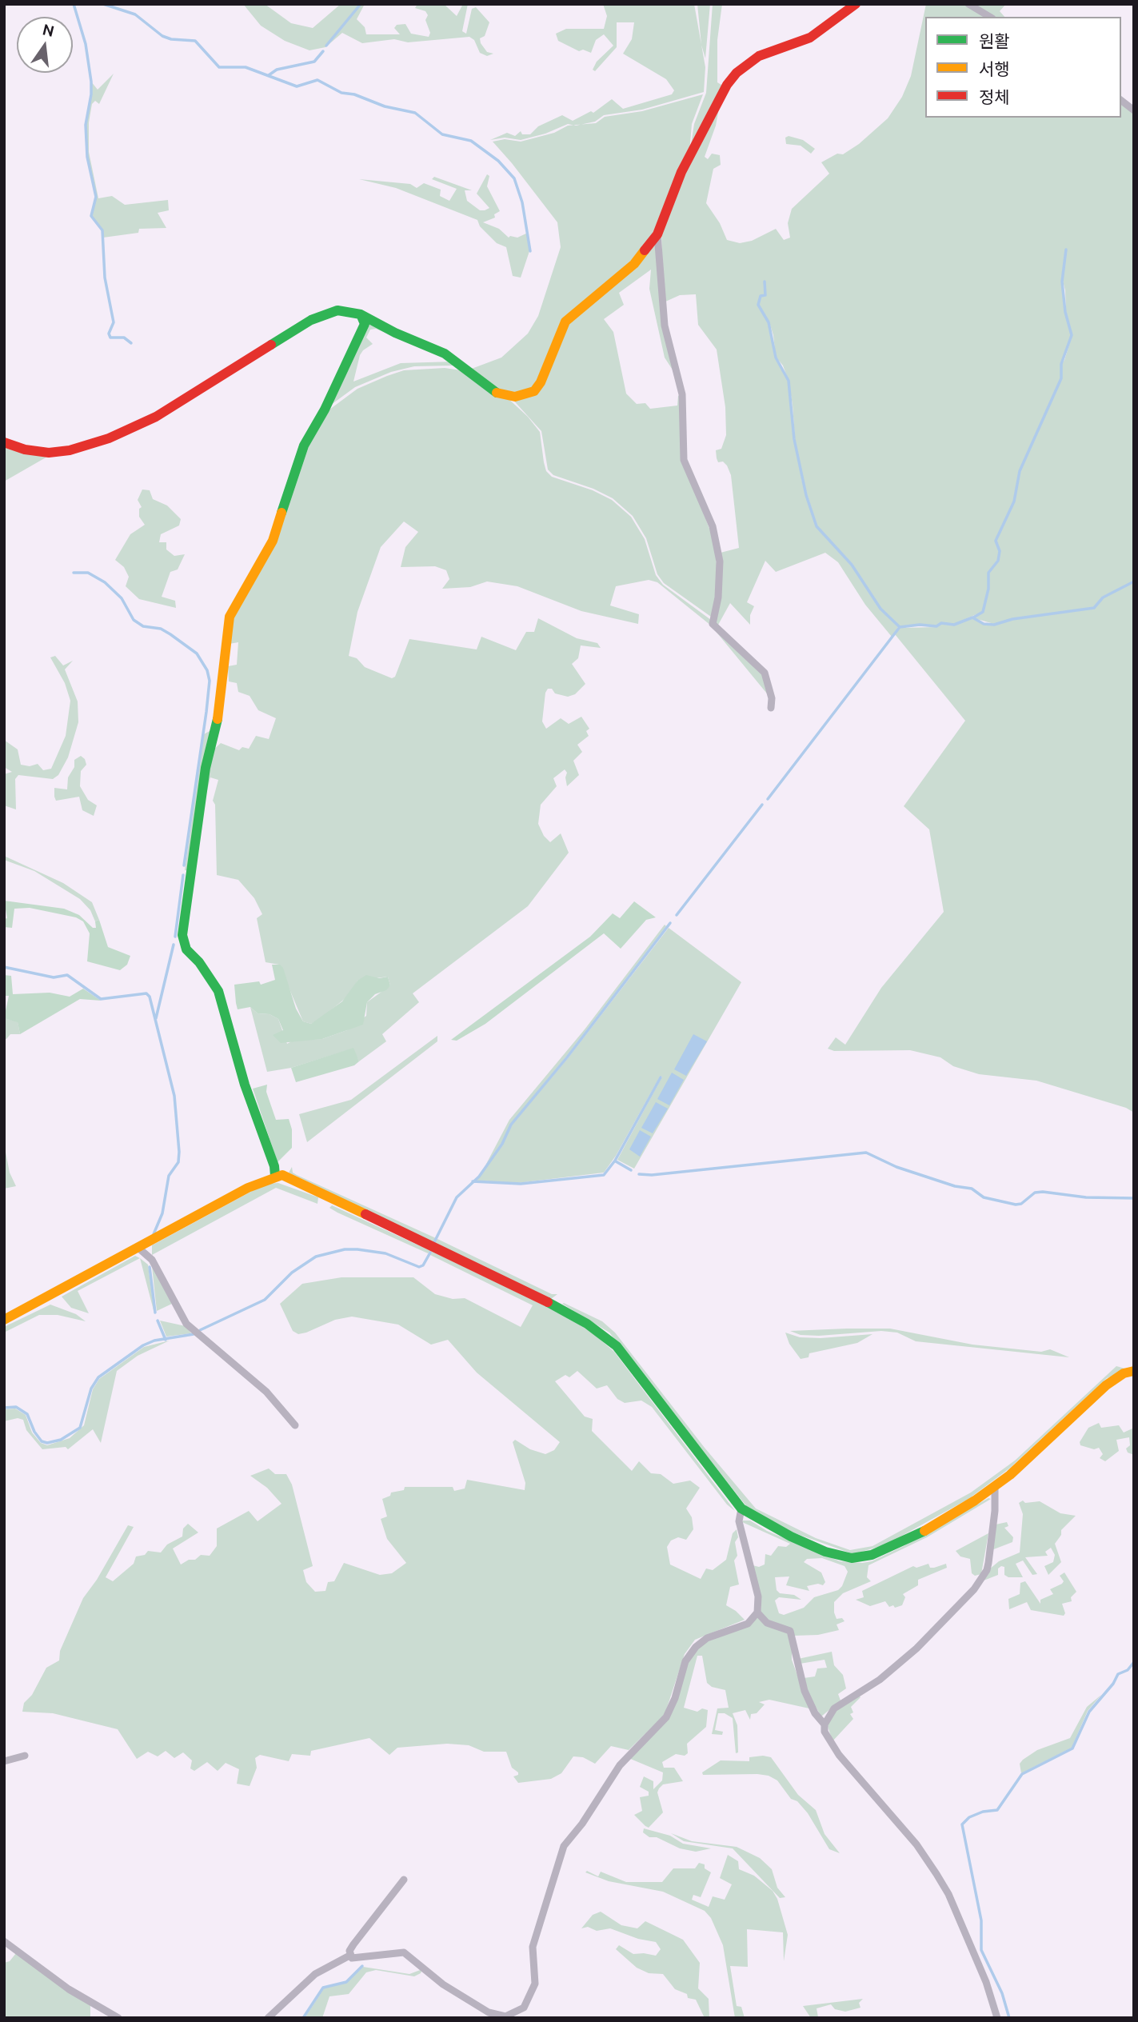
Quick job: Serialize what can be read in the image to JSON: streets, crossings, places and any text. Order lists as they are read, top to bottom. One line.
{"legend":["원활","서행","정체"],"north":"top"}
